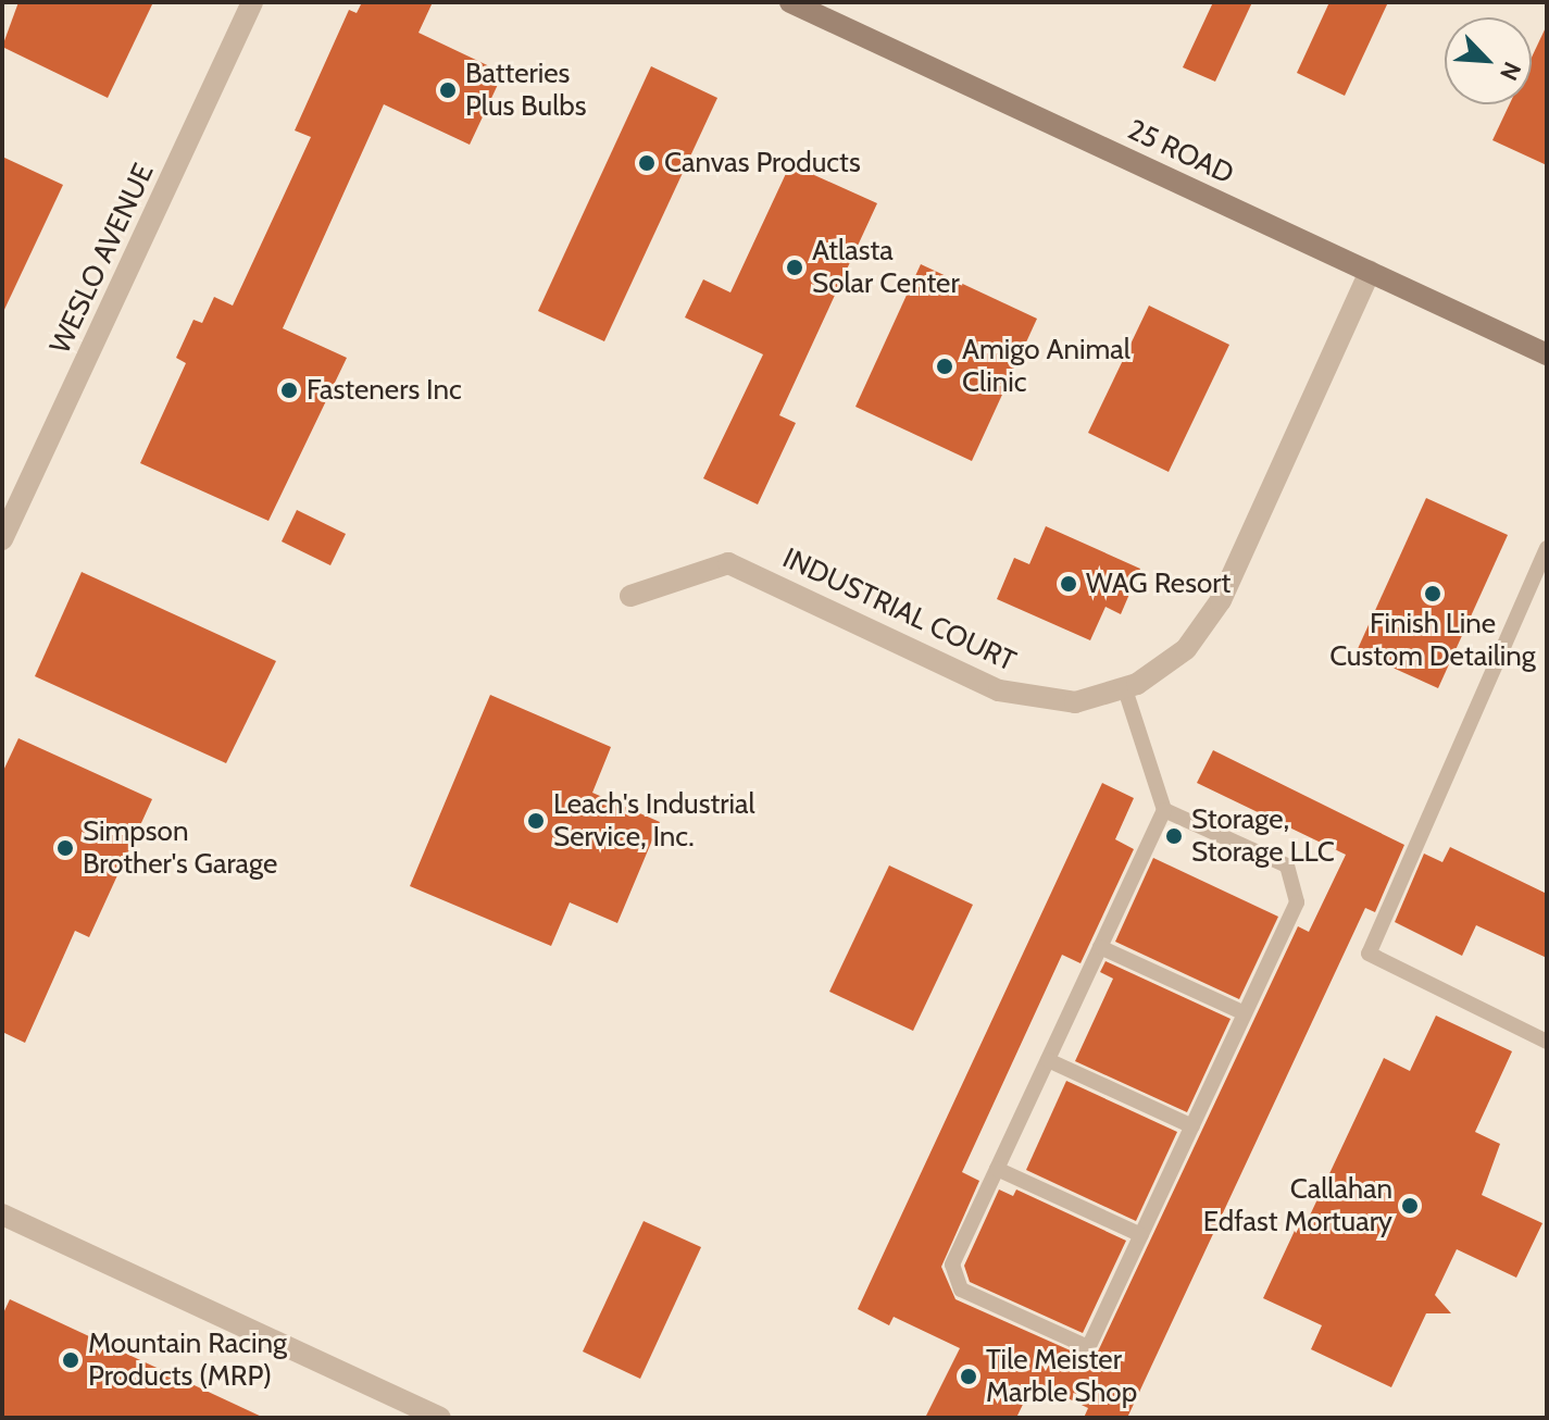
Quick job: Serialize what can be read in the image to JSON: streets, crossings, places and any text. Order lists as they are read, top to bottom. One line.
{"streets":{"main road":["25 ROAD"],"street":["WESLO AVENUE","INDUSTRIAL COURT"]},"crossings":[["25 ROAD","INDUSTRIAL COURT"]],"places":["Batteries Plus Bulbs","Canvas Products","Atlasta Solar Center","Amigo Animal Clinic","Fasteners Inc","WAG Resort","Finish Line Custom Detailing","Leach's Industrial Service, Inc.","Storage, Storage LLC","Simpson Brother's Garage","Callahan Edfast Mortuary","Mountain Racing Products (MRP)","Tile Meister Marble Shop"],"north":"bottom right"}
